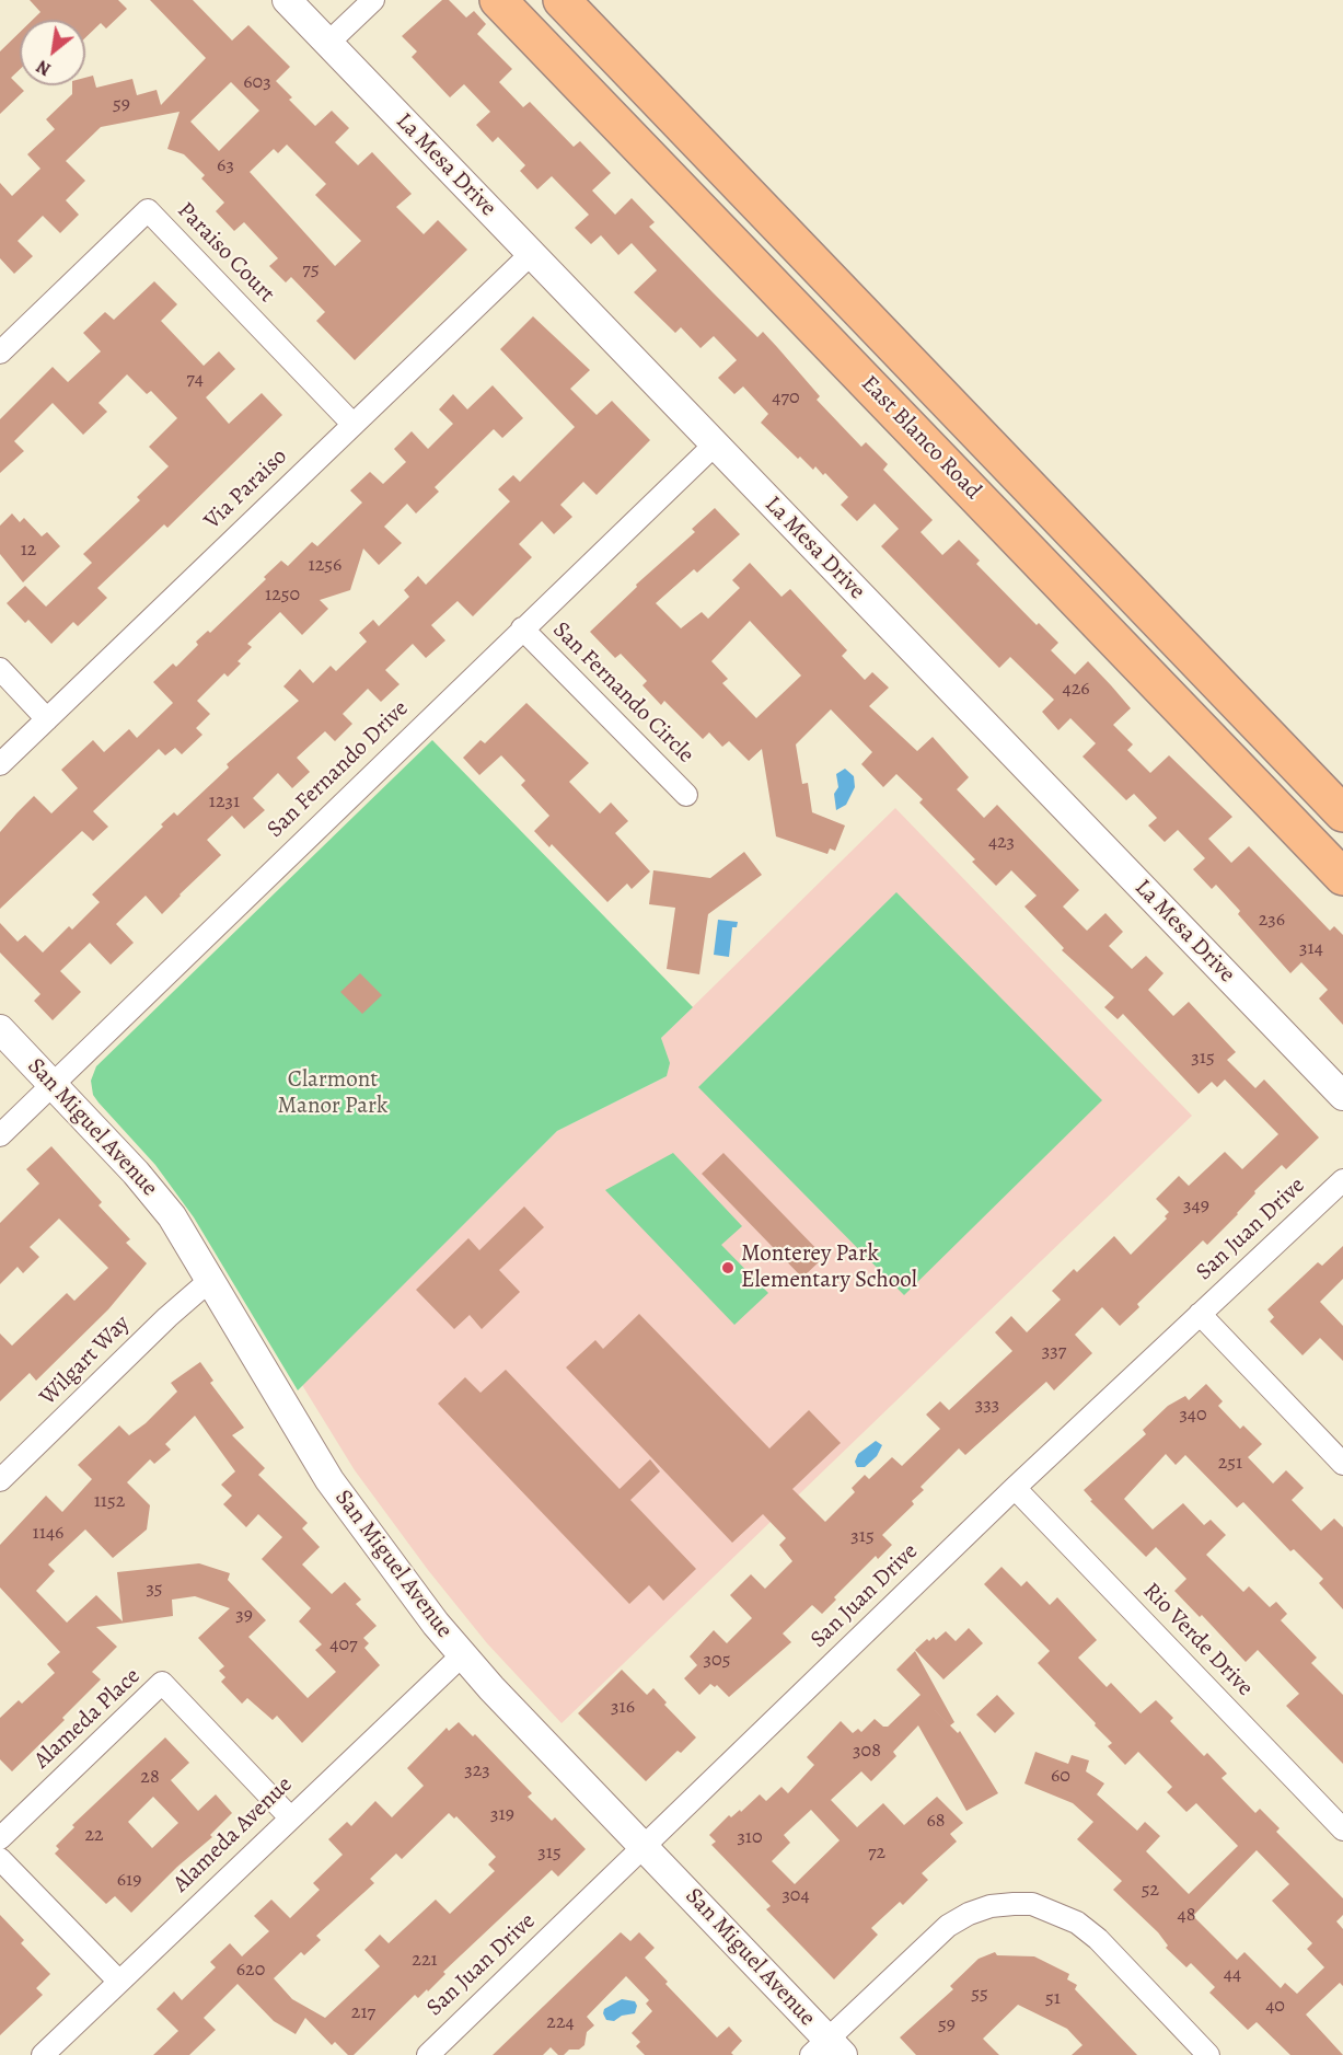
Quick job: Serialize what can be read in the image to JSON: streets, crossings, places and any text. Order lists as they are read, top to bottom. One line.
{"streets":{"highway":["East Blanco Road"],"street":["La Mesa Drive","Paraiso Court","Via Paraiso","San Fernando Circle","San Fernando Drive","San Miguel Avenue","San Juan Drive","Wilgart Way","Rio Verde Drive","Alameda Place","Alameda Avenue"]},"crossings":[["La Mesa Drive","Via Paraiso"],["La Mesa Drive","San Fernando Drive"],["Paraiso Court","Via Paraiso"],["San Fernando Circle","San Fernando Drive"],["San Fernando Drive","San Miguel Avenue"],["San Miguel Avenue","San Juan Drive"],["San Miguel Avenue","Wilgart Way"],["San Miguel Avenue","Alameda Avenue"],["San Juan Drive","Rio Verde Drive"],["Alameda Place","Alameda Avenue"]],"parks":["Clarmont Manor Park"],"places":["Monterey Park Elementary School"],"house_numbers":["603","59","63","75","74","470","12","1256","1250","426","1231","423","236","314","315","349","337","333","340","251","1152","1146","315","35","39","407","305","316","308","323","60","28","319","68","22","310","315","72","619","52","304","48","221","620","44","55","51","40","217","224","59"],"north":"bottom left"}
